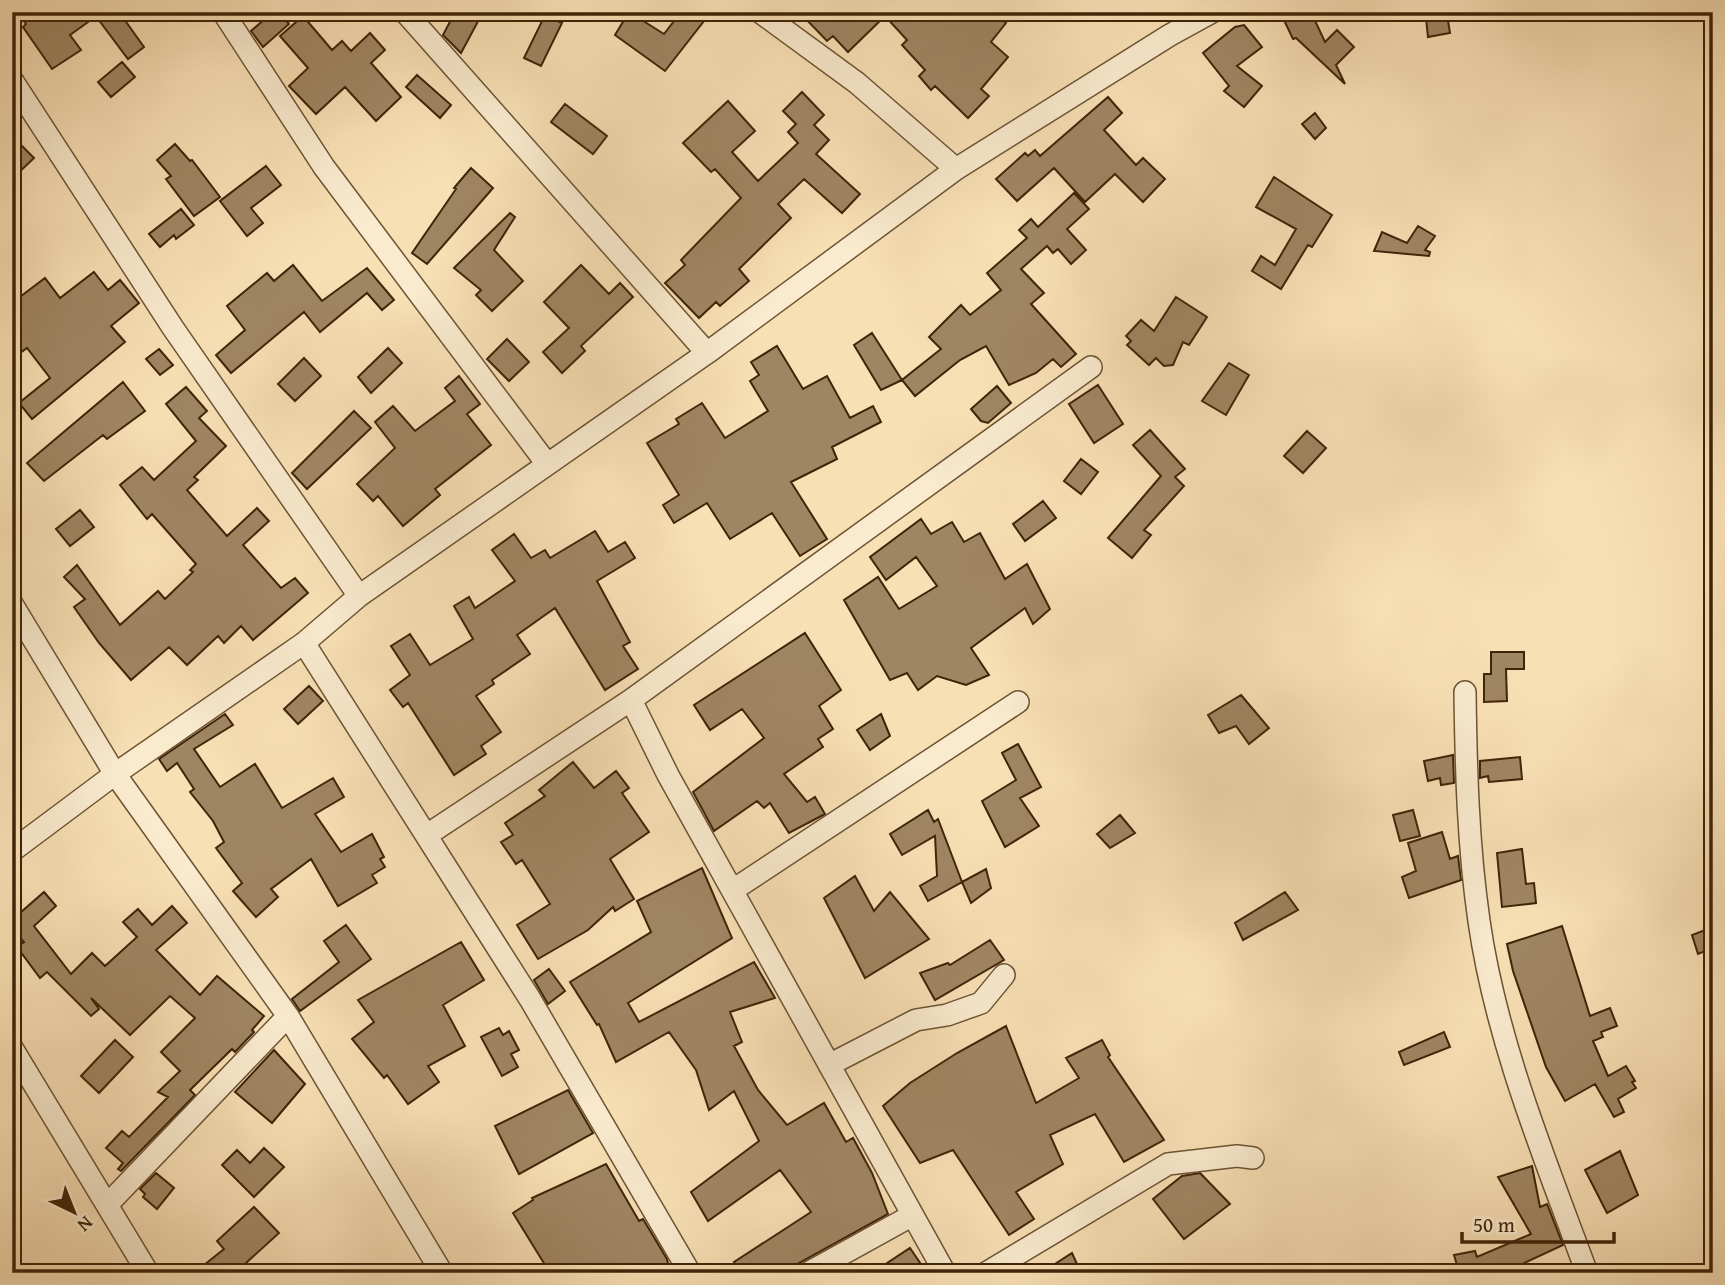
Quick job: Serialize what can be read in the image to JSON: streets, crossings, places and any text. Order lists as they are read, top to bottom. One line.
{"scale_bar":"50 m","north":"bottom right"}
